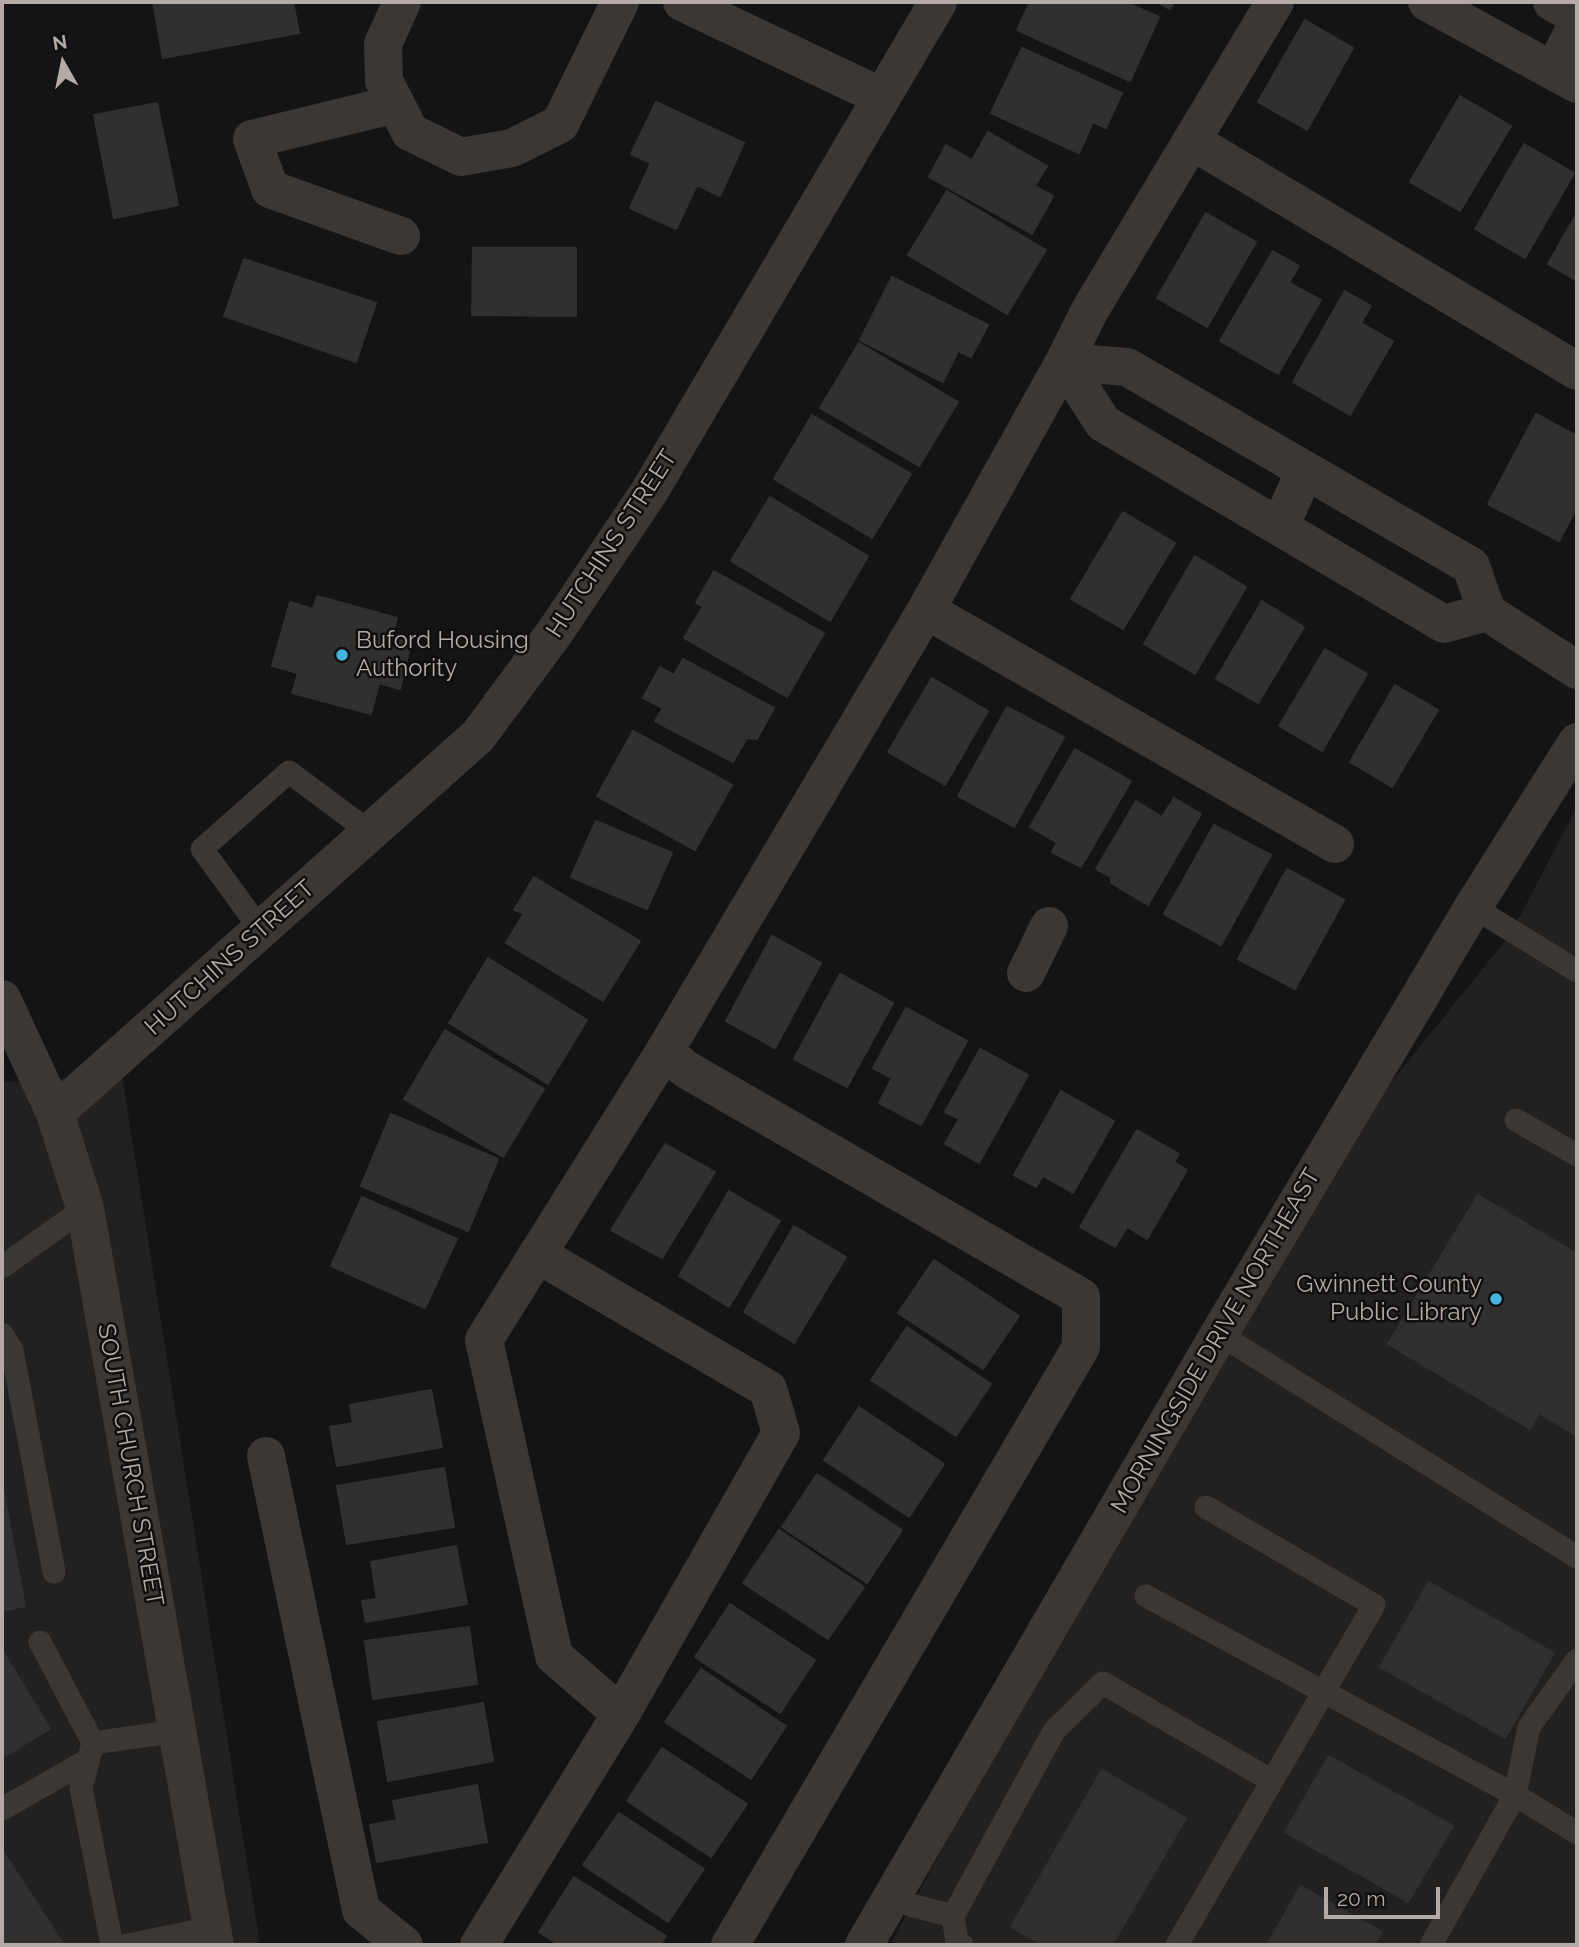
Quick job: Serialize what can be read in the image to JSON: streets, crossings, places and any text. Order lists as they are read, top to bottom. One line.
{"streets":{"street":["HUTCHINS STREET","MORNINGSIDE DRIVE NORTHEAST","SOUTH CHURCH STREET"]},"crossings":[["HUTCHINS STREET","SOUTH CHURCH STREET"]],"places":["Buford Housing Authority","Gwinnett County Public Library"],"scale_bar":"20 m","north":"top"}
